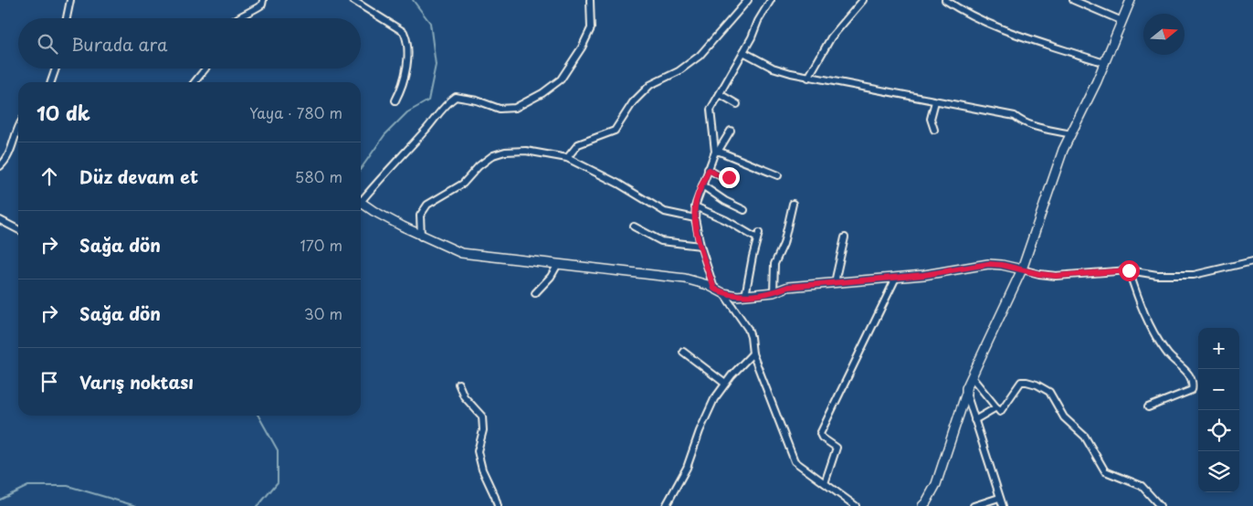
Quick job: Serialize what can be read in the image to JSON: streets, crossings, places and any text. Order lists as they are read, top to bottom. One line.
{"north":"right","page":{"search":"Burada ara","heading":["10 dk","Yaya · 780 m"],"list":[["Düz devam et","580 m"],["Sağa dön","170 m"],["Sağa dön","30 m"],"Varış noktası"],"map_buttons":["+","−"]}}
